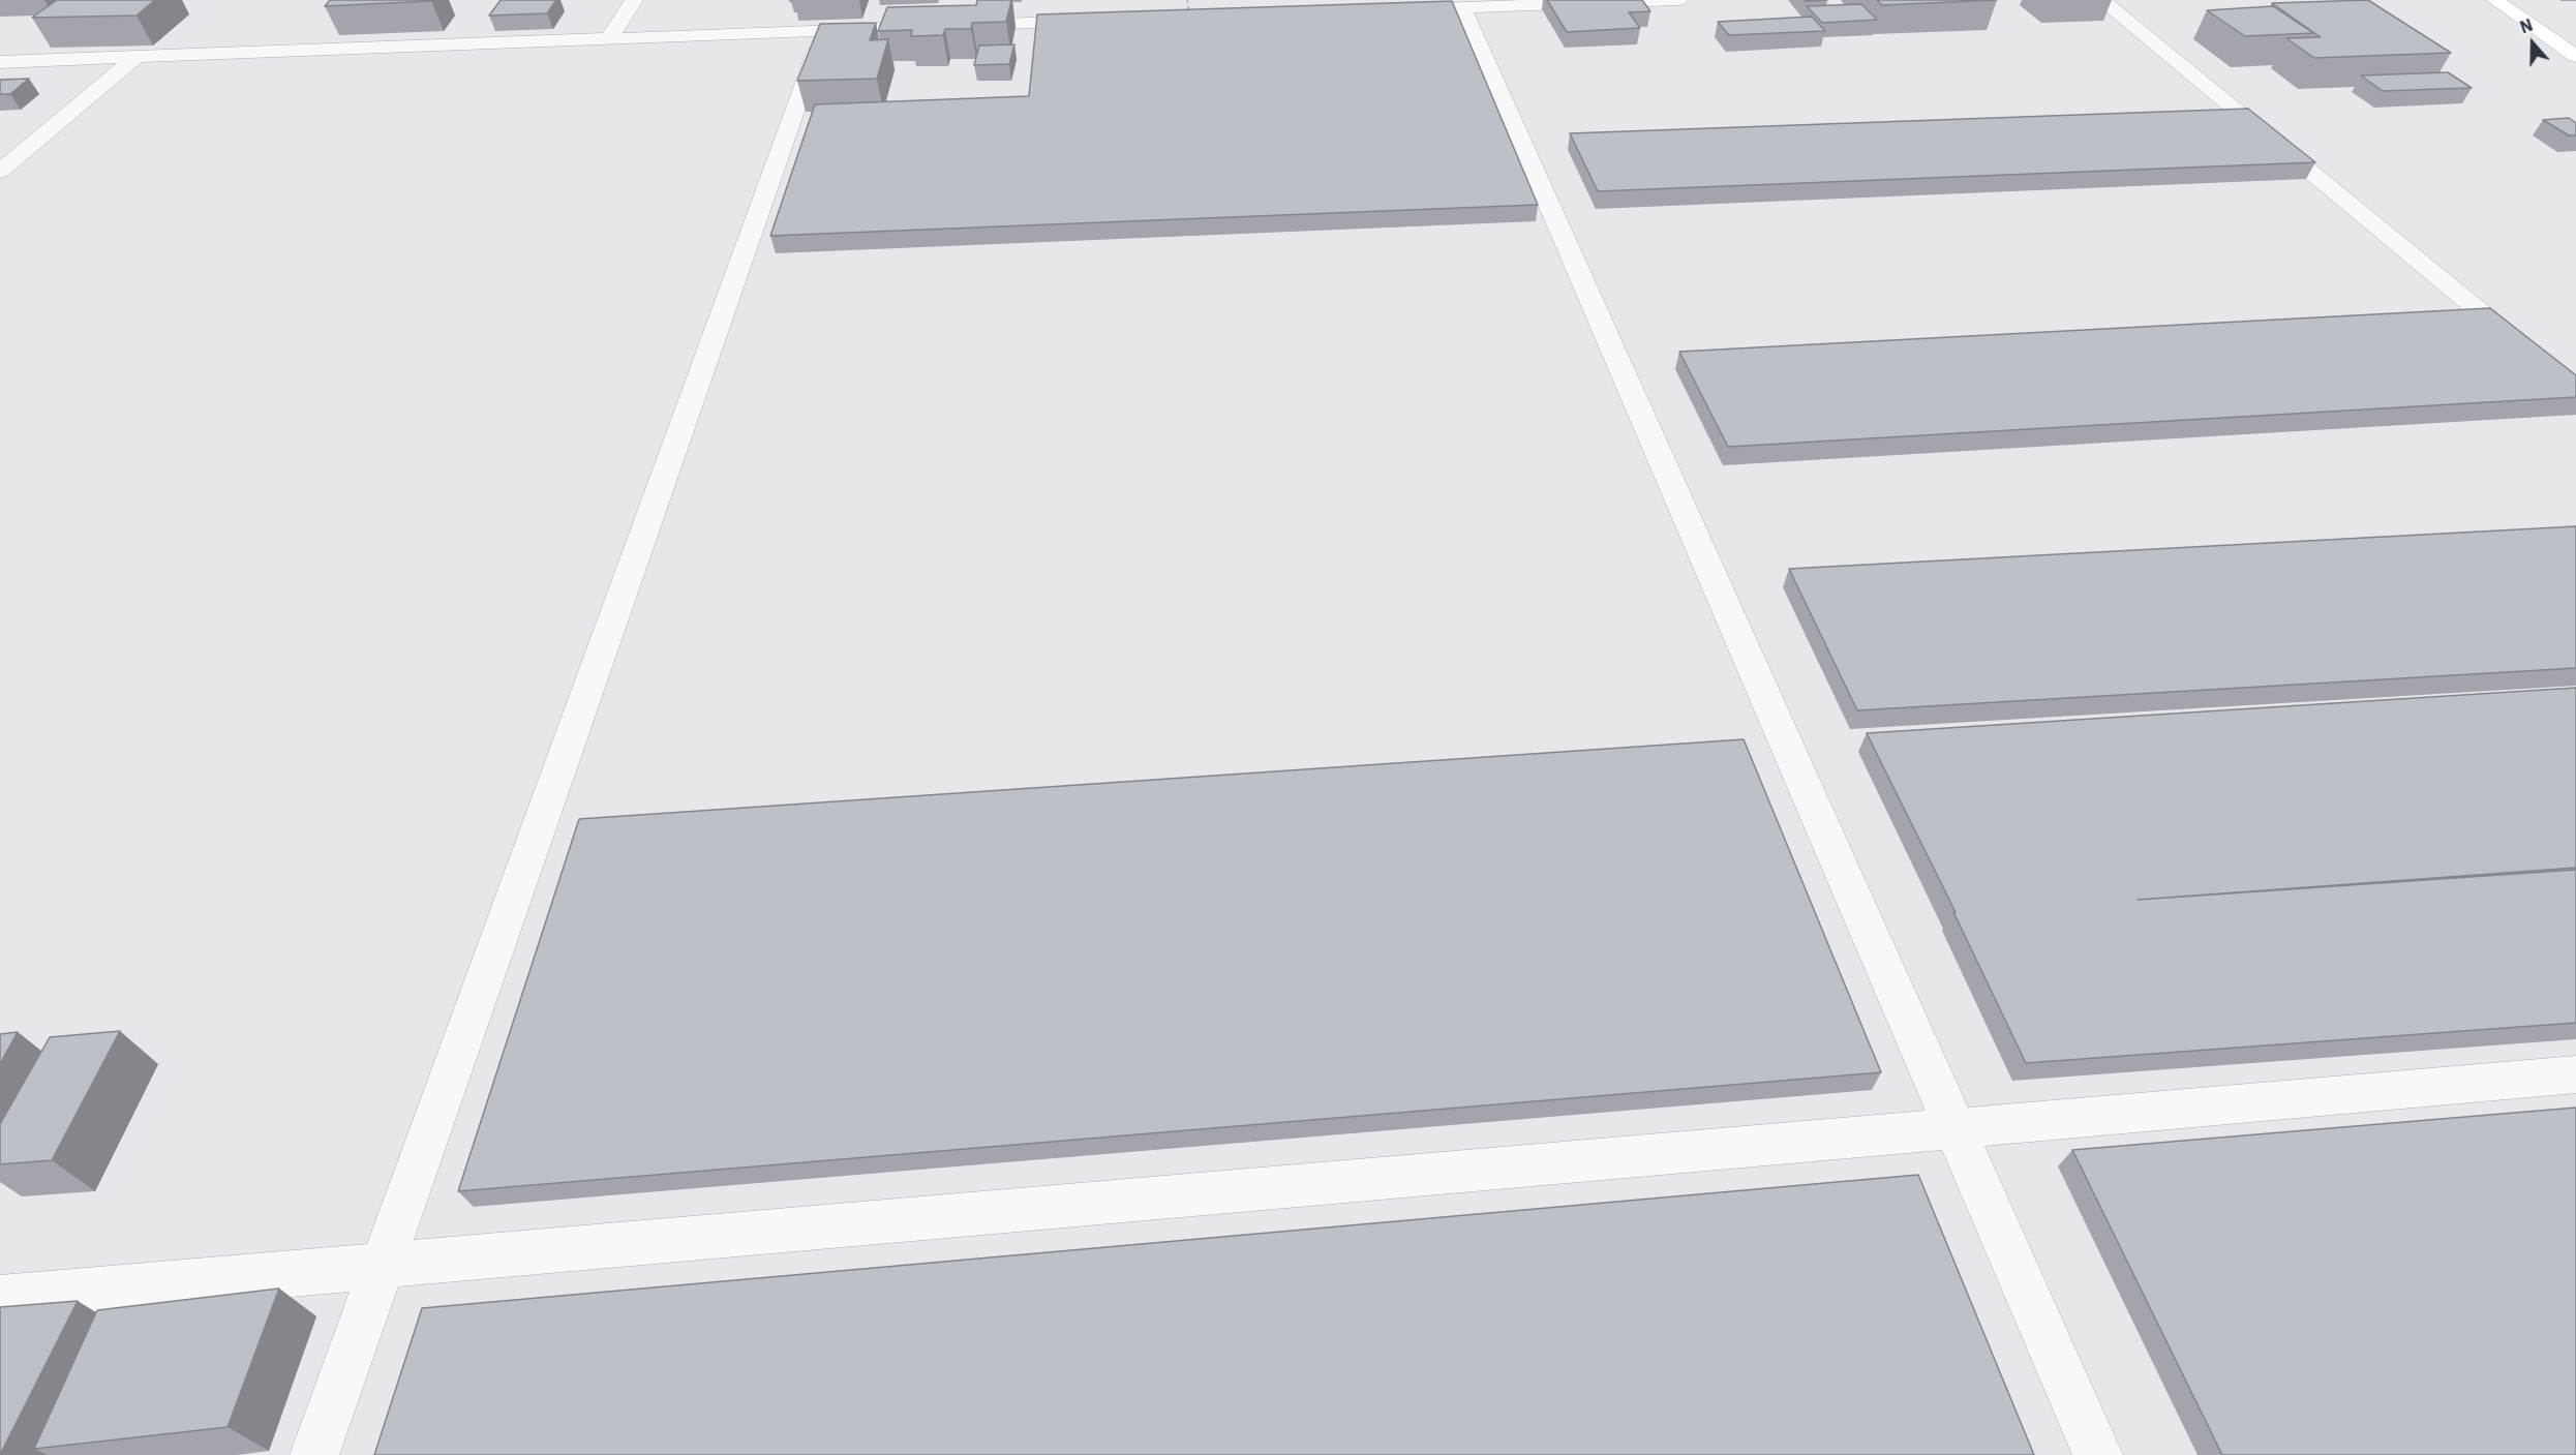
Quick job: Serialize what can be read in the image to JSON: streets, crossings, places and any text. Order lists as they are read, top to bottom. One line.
{"north":"top"}
